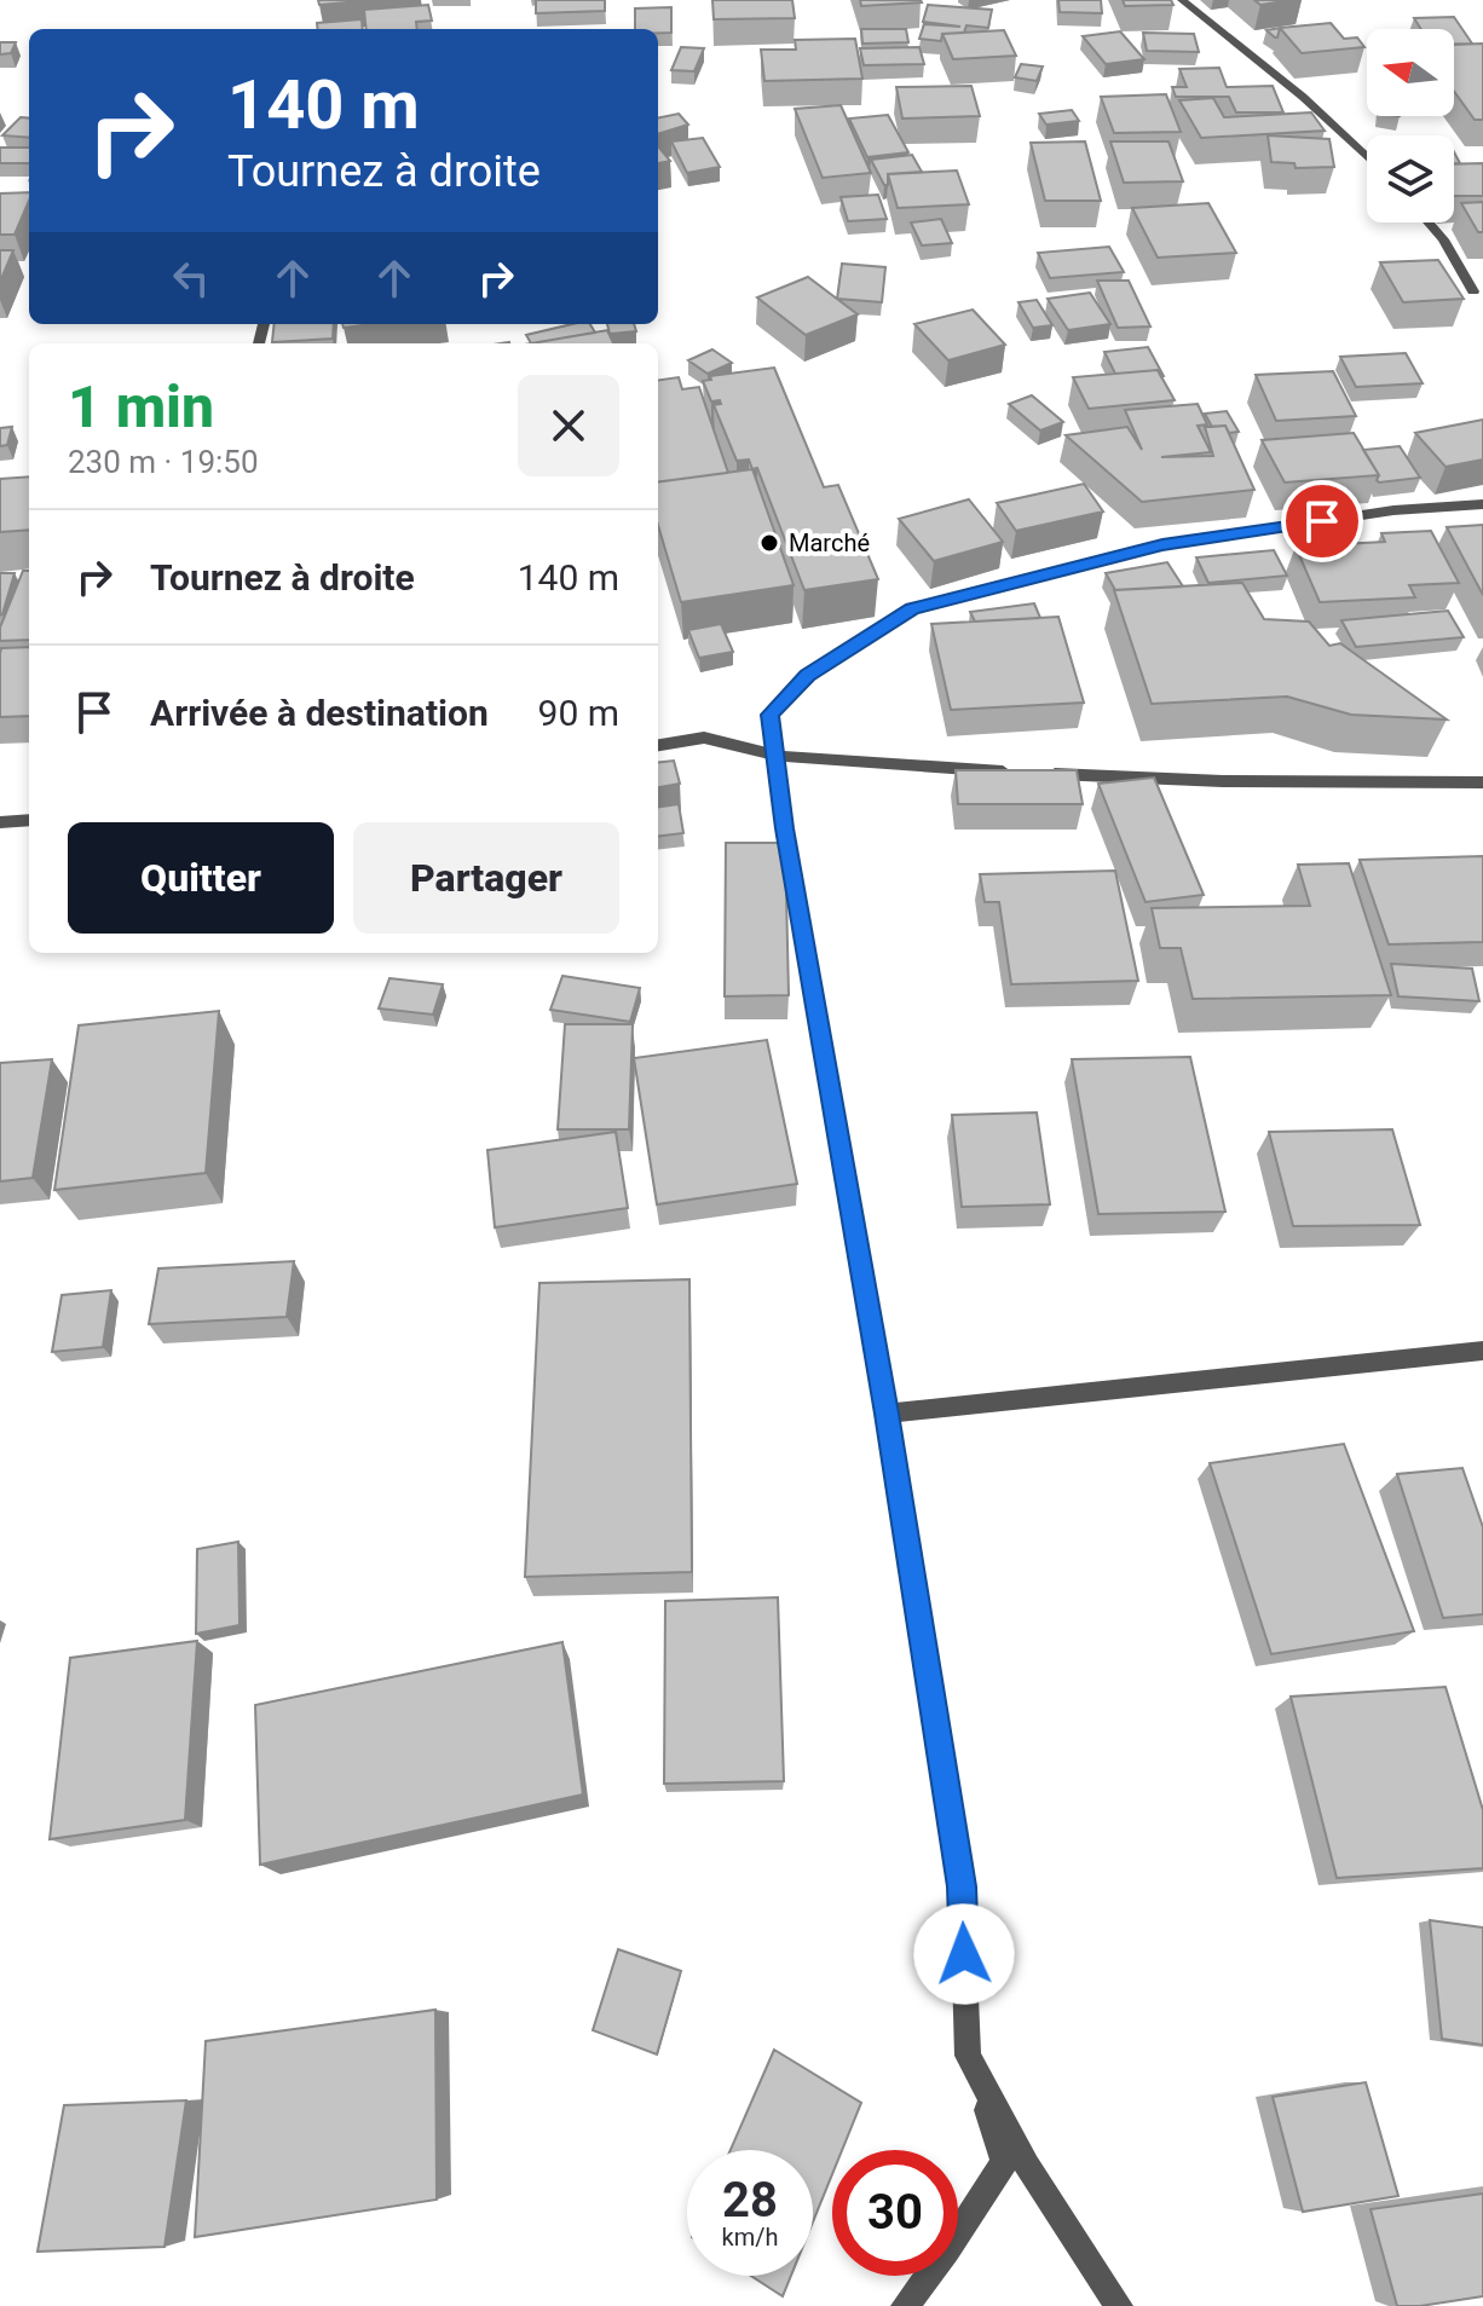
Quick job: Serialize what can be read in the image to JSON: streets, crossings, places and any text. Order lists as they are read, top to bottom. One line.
{"places":["Marché"],"north":"left","page":{"turn":["140 m","Tournez à droite"],"heading":["1 min","230 m · 19:50"],"list":[{"name":"Tournez à droite","value":"140 m"},{"name":"Arrivée à destination","value":"90 m"}],"buttons":["Quitter","Partager"],"speed":"28 km/h","limit":"30"}}
